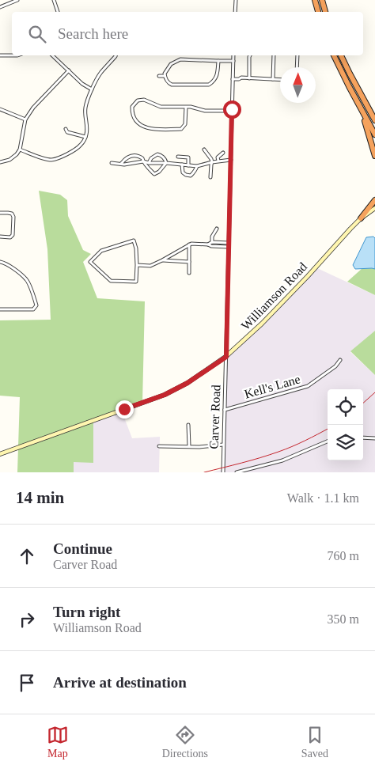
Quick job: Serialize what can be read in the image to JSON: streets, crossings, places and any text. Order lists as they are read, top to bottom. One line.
{"streets":{"main road":["Williamson Road"],"street":["Kell's Lane","Carver Road"]},"crossings":[["Williamson Road","Carver Road"],["Kell's Lane","Carver Road"]],"north":"top","page":{"search":"Search here","heading":["14 min","Walk · 1.1 km"],"list":[["Continue","Carver Road","760 m"],["Turn right","Williamson Road","350 m"],"Arrive at destination"],"nav":["Map","Directions","Saved"]}}
